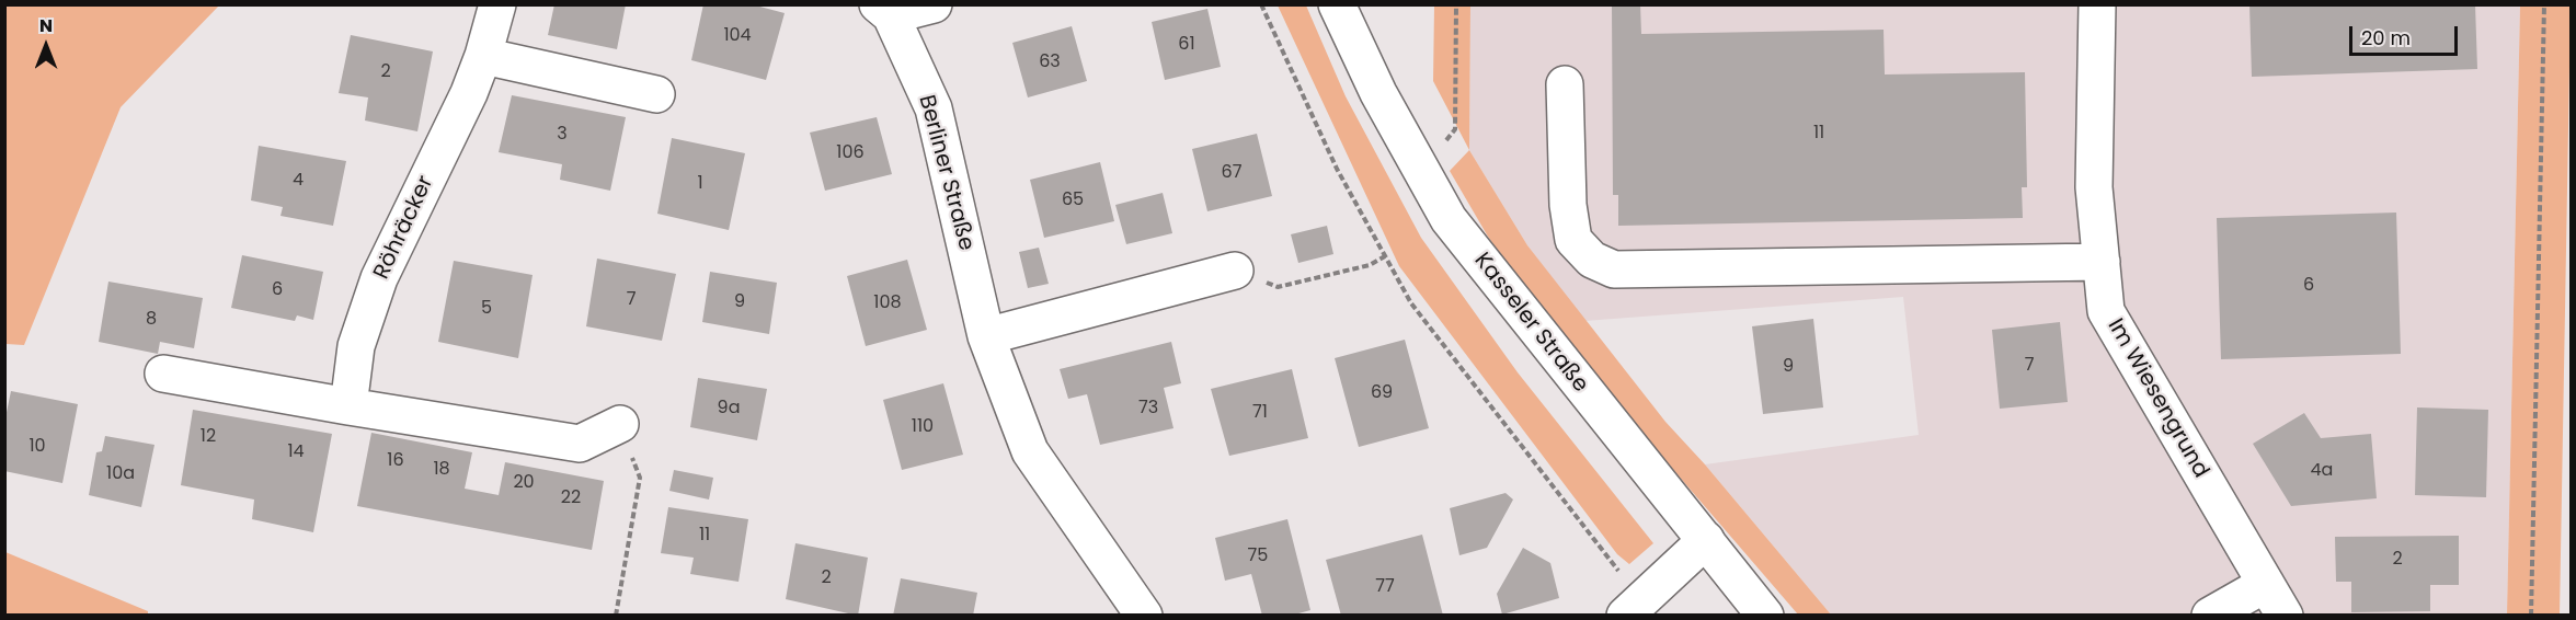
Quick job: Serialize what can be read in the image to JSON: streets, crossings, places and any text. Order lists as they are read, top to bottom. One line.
{"streets":{"street":["Berliner Straße","Röhräcker","Kasseler Straße","Im Wiesengrund"]},"house_numbers":["104","61","63","2","11","3","106","67","4","1","65","6","6","7","9","108","5","8","7","9","69","9a","73","71","110","12","10","14","16","18","4a","10a","20","22","11","75","2","2","77"],"scale_bar":"20 m","north":"top"}
